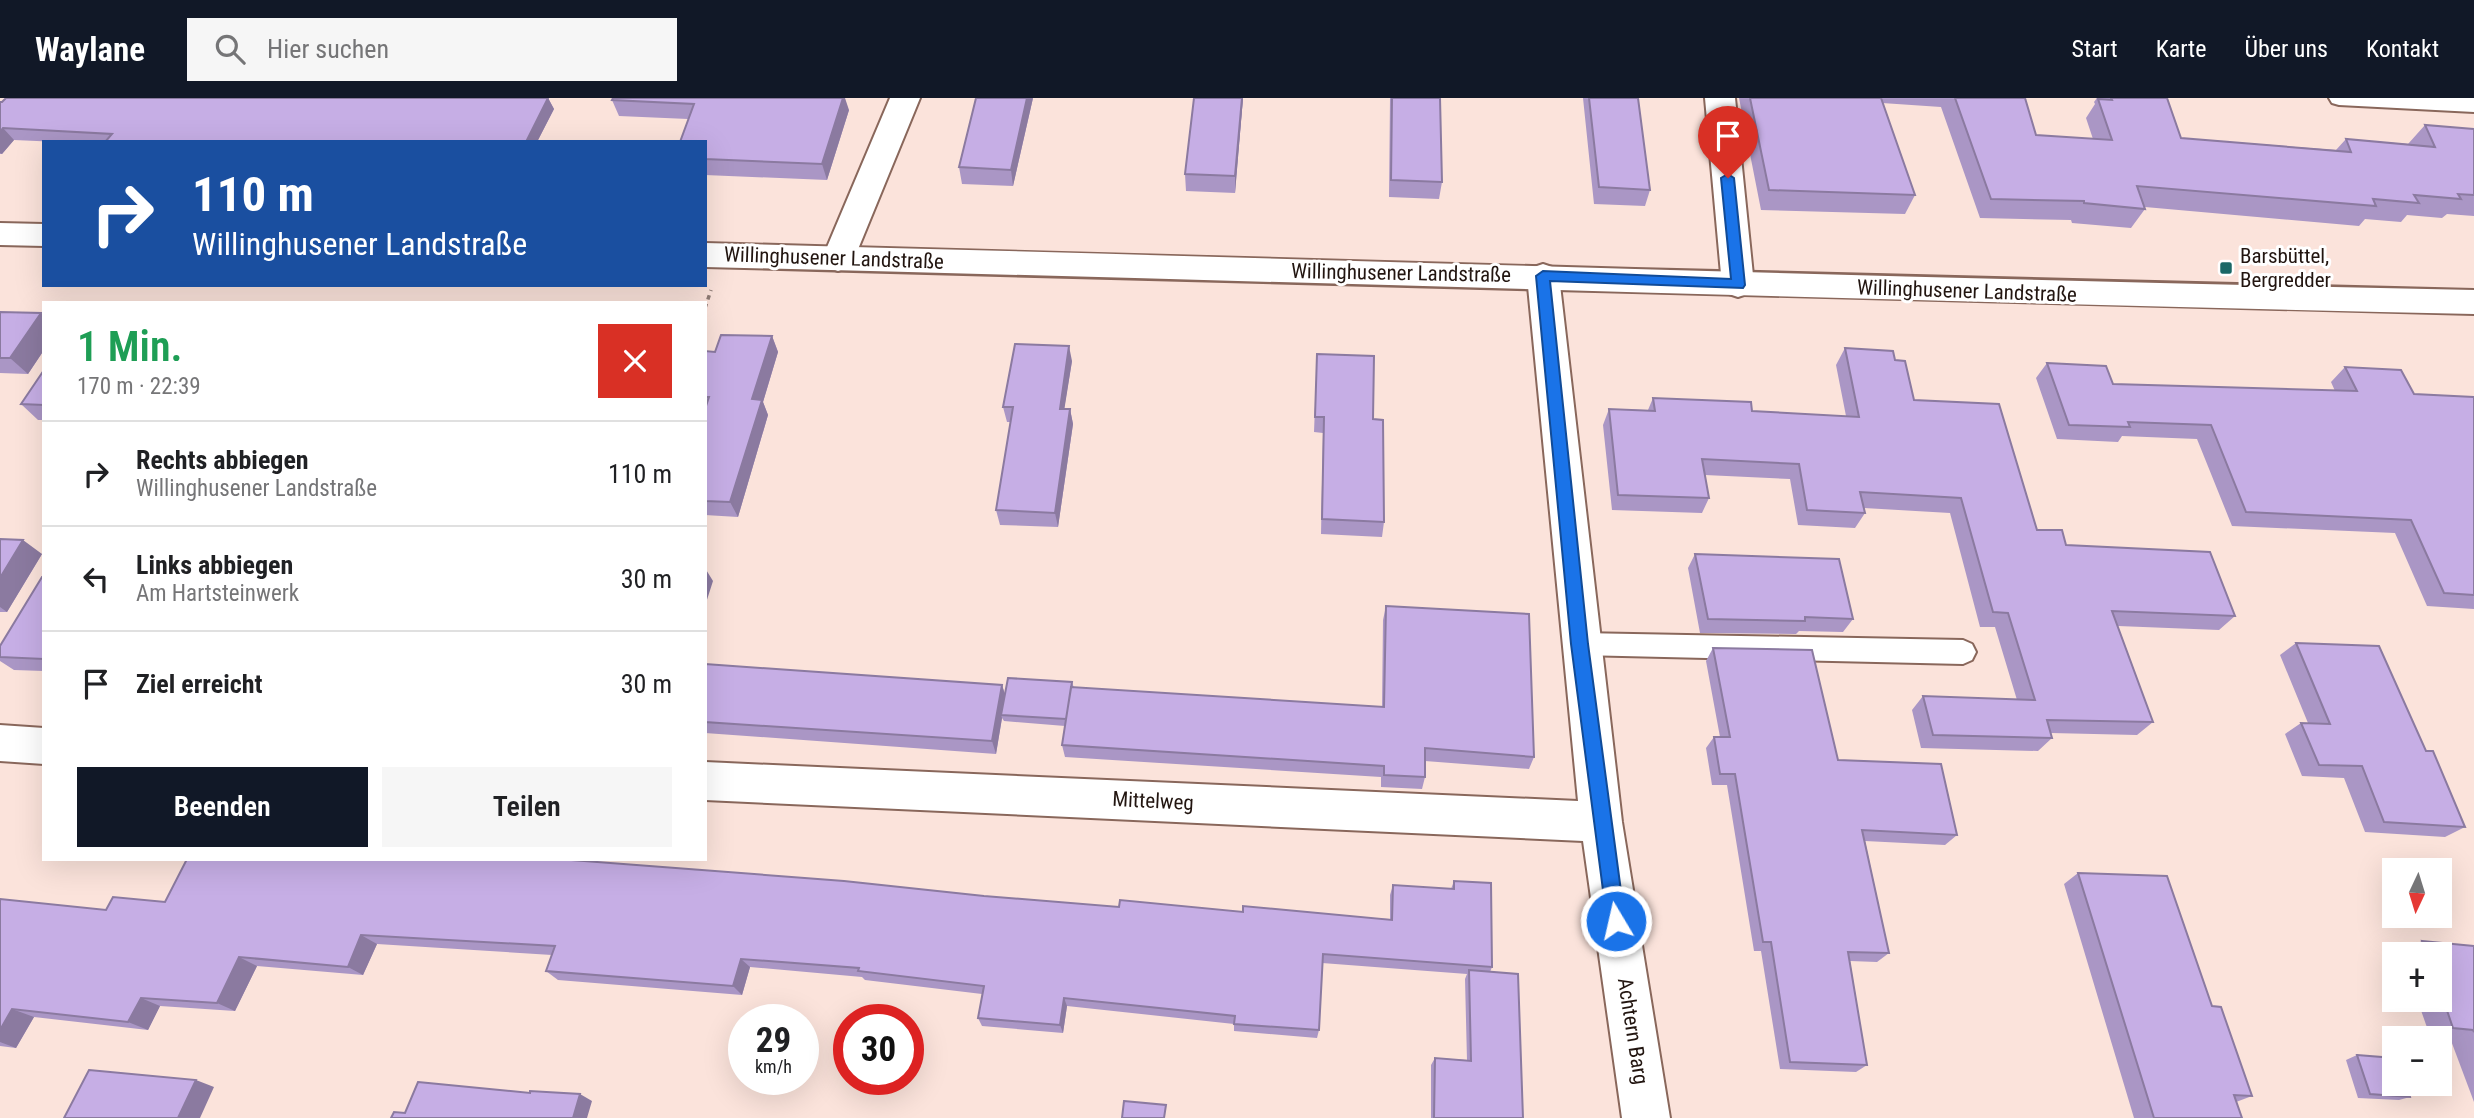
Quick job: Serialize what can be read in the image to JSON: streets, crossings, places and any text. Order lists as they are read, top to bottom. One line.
{"streets":{"street":["Willinghusener Landstraße","Mittelweg","Achtern Barg"]},"crossings":[["Willinghusener Landstraße","Achtern Barg"],["Mittelweg","Achtern Barg"]],"places":{"transit":["Barsbüttel, Bergredder"]},"north":"bottom","page":{"header":"Waylane","search":"Hier suchen","nav":["Start","Karte","Über uns","Kontakt"],"turn":["110 m","Willinghusener Landstraße"],"heading":["1 Min.","170 m · 22:39"],"list":[{"name":"Rechts abbiegen","note":"Willinghusener Landstraße","value":"110 m"},{"name":"Links abbiegen","note":"Am Hartsteinwerk","value":"30 m"},{"name":"Ziel erreicht","value":"30 m"}],"buttons":["Beenden","Teilen"],"map_buttons":["+","−"],"speed":"29 km/h","limit":"30"}}
